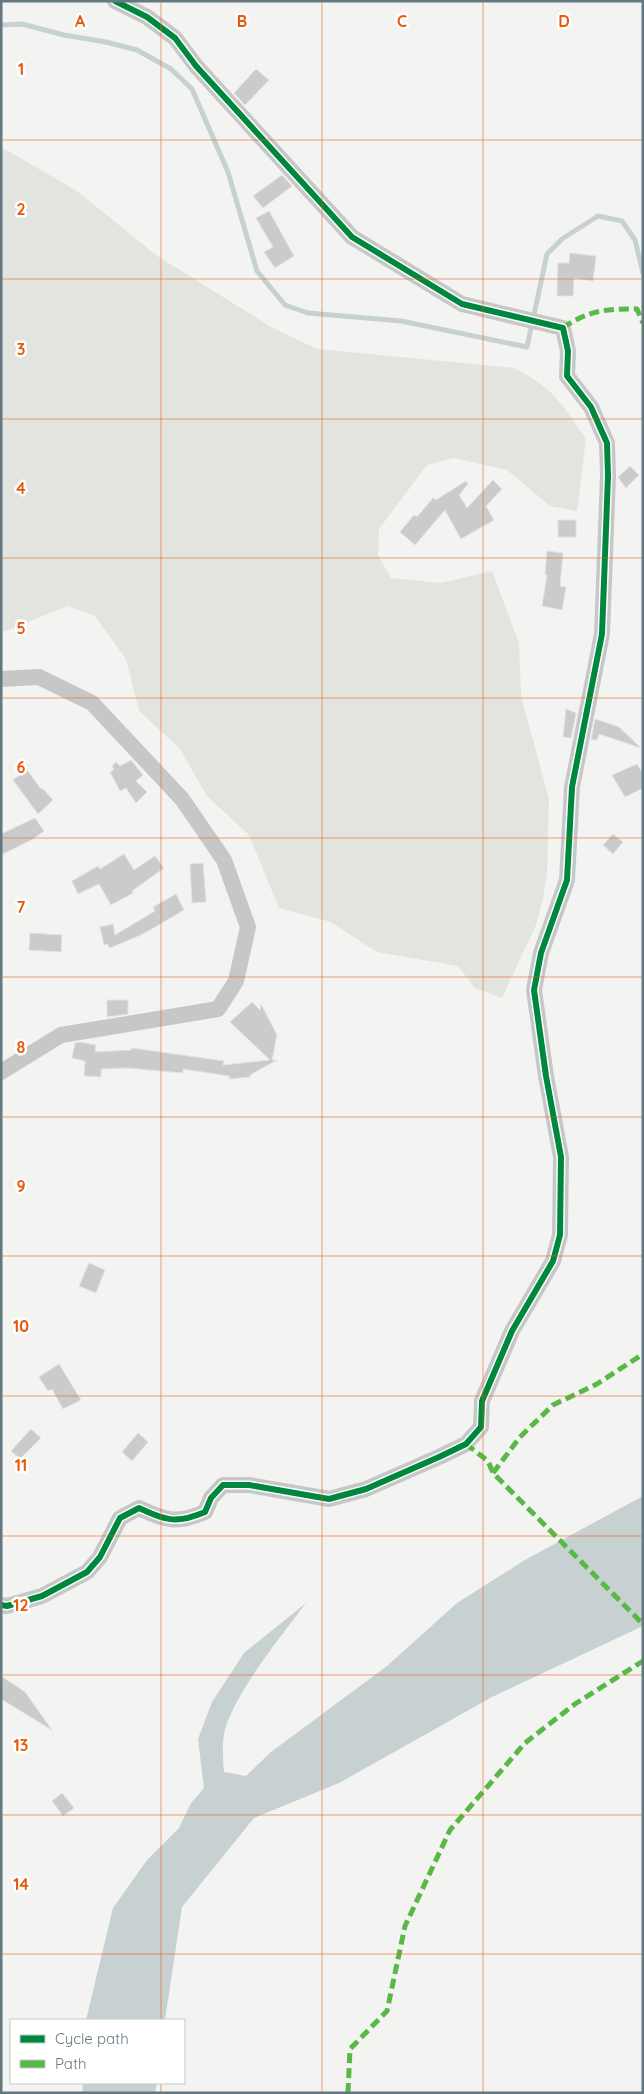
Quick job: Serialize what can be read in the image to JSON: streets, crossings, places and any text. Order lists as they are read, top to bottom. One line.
{"legend":["Cycle path","Path"],"grid":{"columns":["A","B","C","D"],"rows":["1","2","3","4","5","6","7","8","9","10","11","12","13","14"]}}
